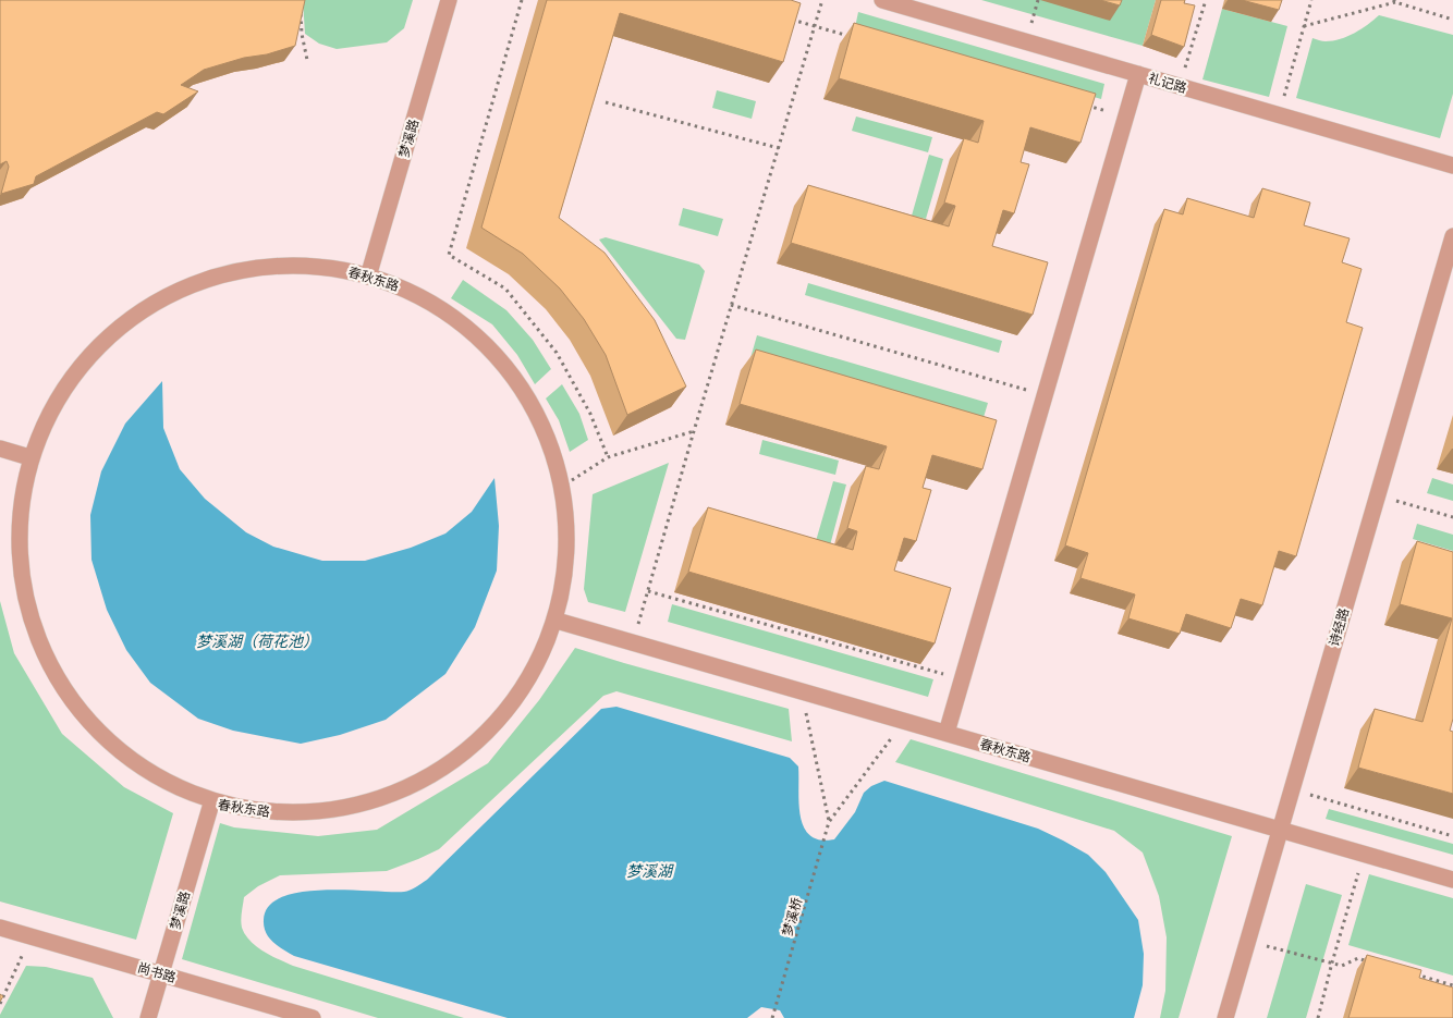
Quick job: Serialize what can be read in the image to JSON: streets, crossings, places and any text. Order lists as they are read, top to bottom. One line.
{"streets":{"lane":["礼记路","梦溪路","春秋东路","诗经路","尚书路"],"path":["梦溪桥"]},"crossings":[["梦溪路","春秋东路"],["梦溪路","尚书路"],["春秋东路","诗经路"]],"water":["梦溪湖（荷花池）","梦溪湖"]}
